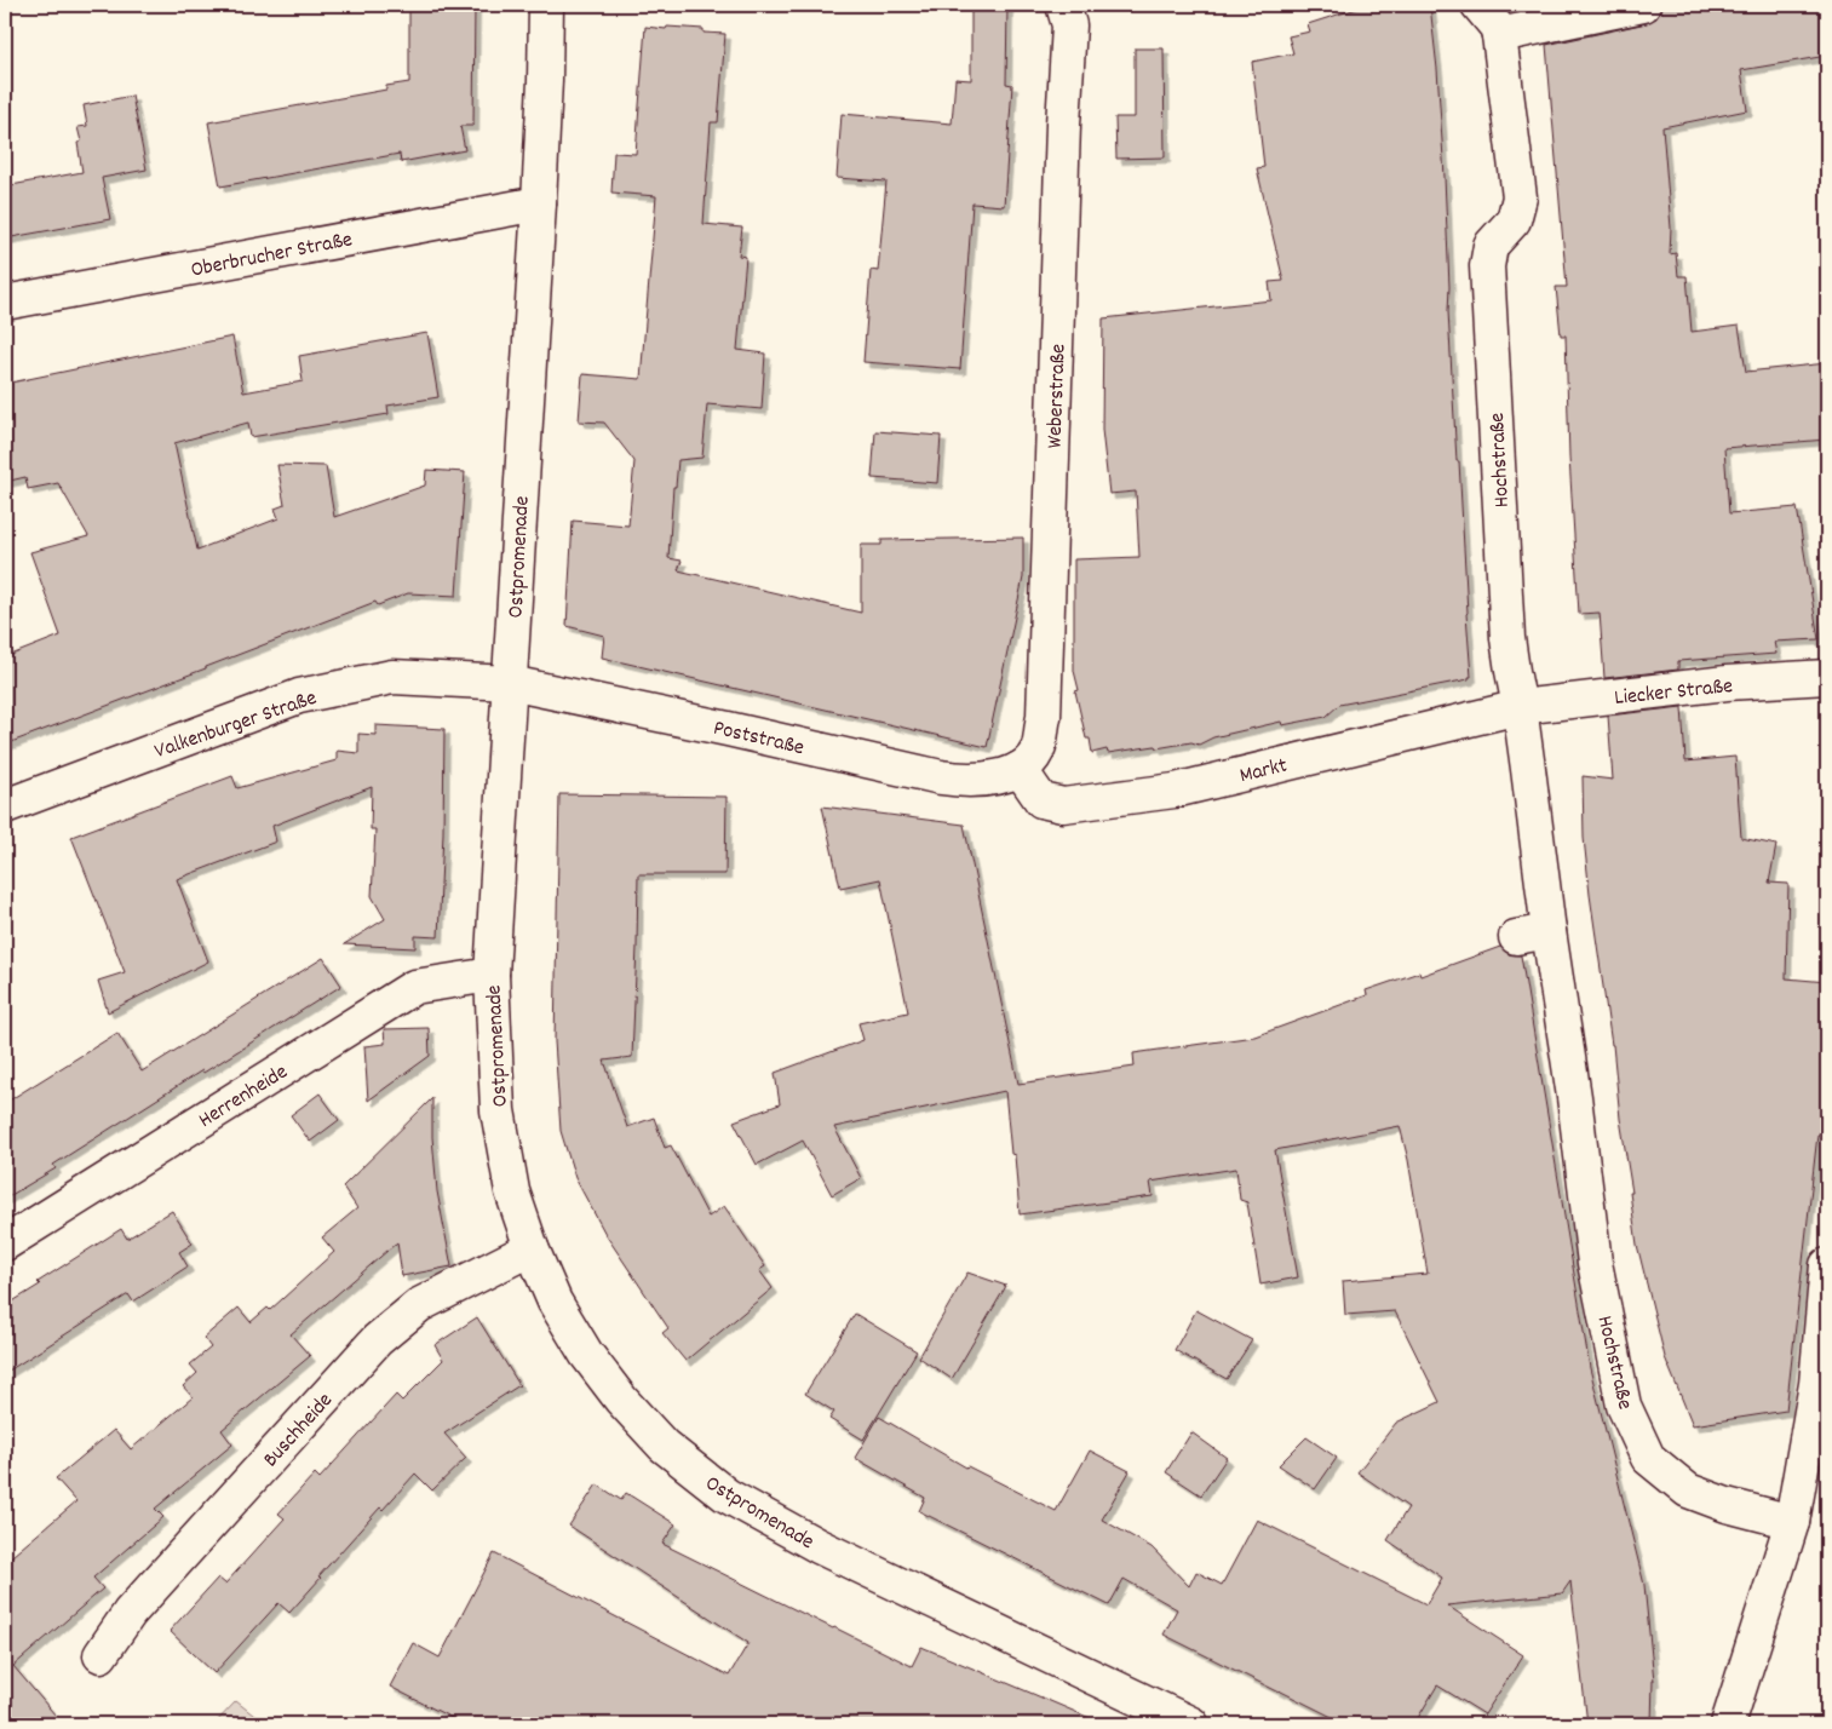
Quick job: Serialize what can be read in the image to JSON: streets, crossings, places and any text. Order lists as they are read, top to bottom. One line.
{"streets":{"street":["Oberbrucher Straße","Weberstraße","Hochstraße","Ostpromenade","Liecker Straße","Valkenburger Straße","Poststraße","Markt","Herrenheide","Buschheide"]},"crossings":[["Oberbrucher Straße","Ostpromenade"],["Weberstraße","Poststraße"],["Weberstraße","Markt"],["Hochstraße","Liecker Straße"],["Hochstraße","Markt"],["Ostpromenade","Valkenburger Straße"],["Ostpromenade","Poststraße"],["Ostpromenade","Herrenheide"],["Ostpromenade","Buschheide"],["Liecker Straße","Markt"],["Valkenburger Straße","Poststraße"],["Poststraße","Markt"]]}
